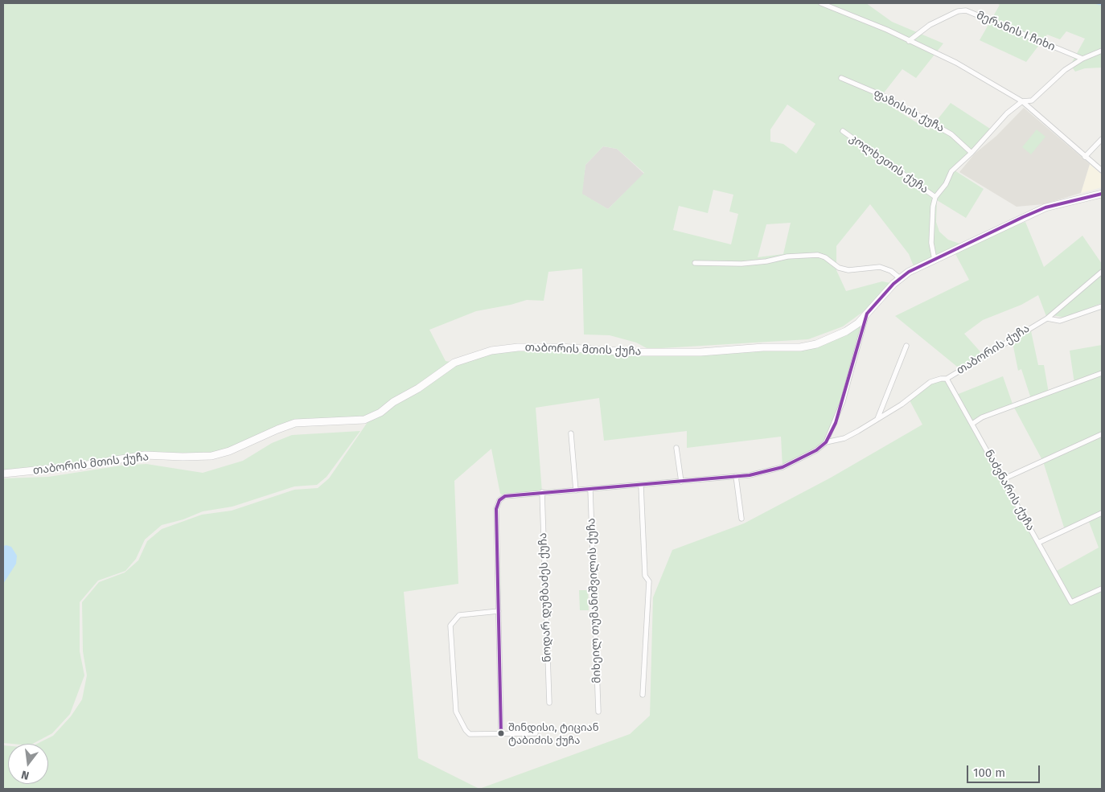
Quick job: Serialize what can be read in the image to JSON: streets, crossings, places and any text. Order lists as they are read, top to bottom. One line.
{"streets":{"main road":["თაბორის მთის ქუჩა"],"street":["მერანის I ჩიხი","ფაზისის ქუჩა","კოლხეთის ქუჩა","თაბორის ქუჩა","ნაძვნარის ქუჩა","ნოდარ დუმბაძეს ქუჩა","მიხეილ თუმანიშვილის ქუჩა"]},"crossings":[["თაბორის ქუჩა","ნაძვნარის ქუჩა"]],"places":["შინდისი, ტიციან ტაბიძის ქუჩა"],"scale_bar":"100 m","north":"bottom"}
